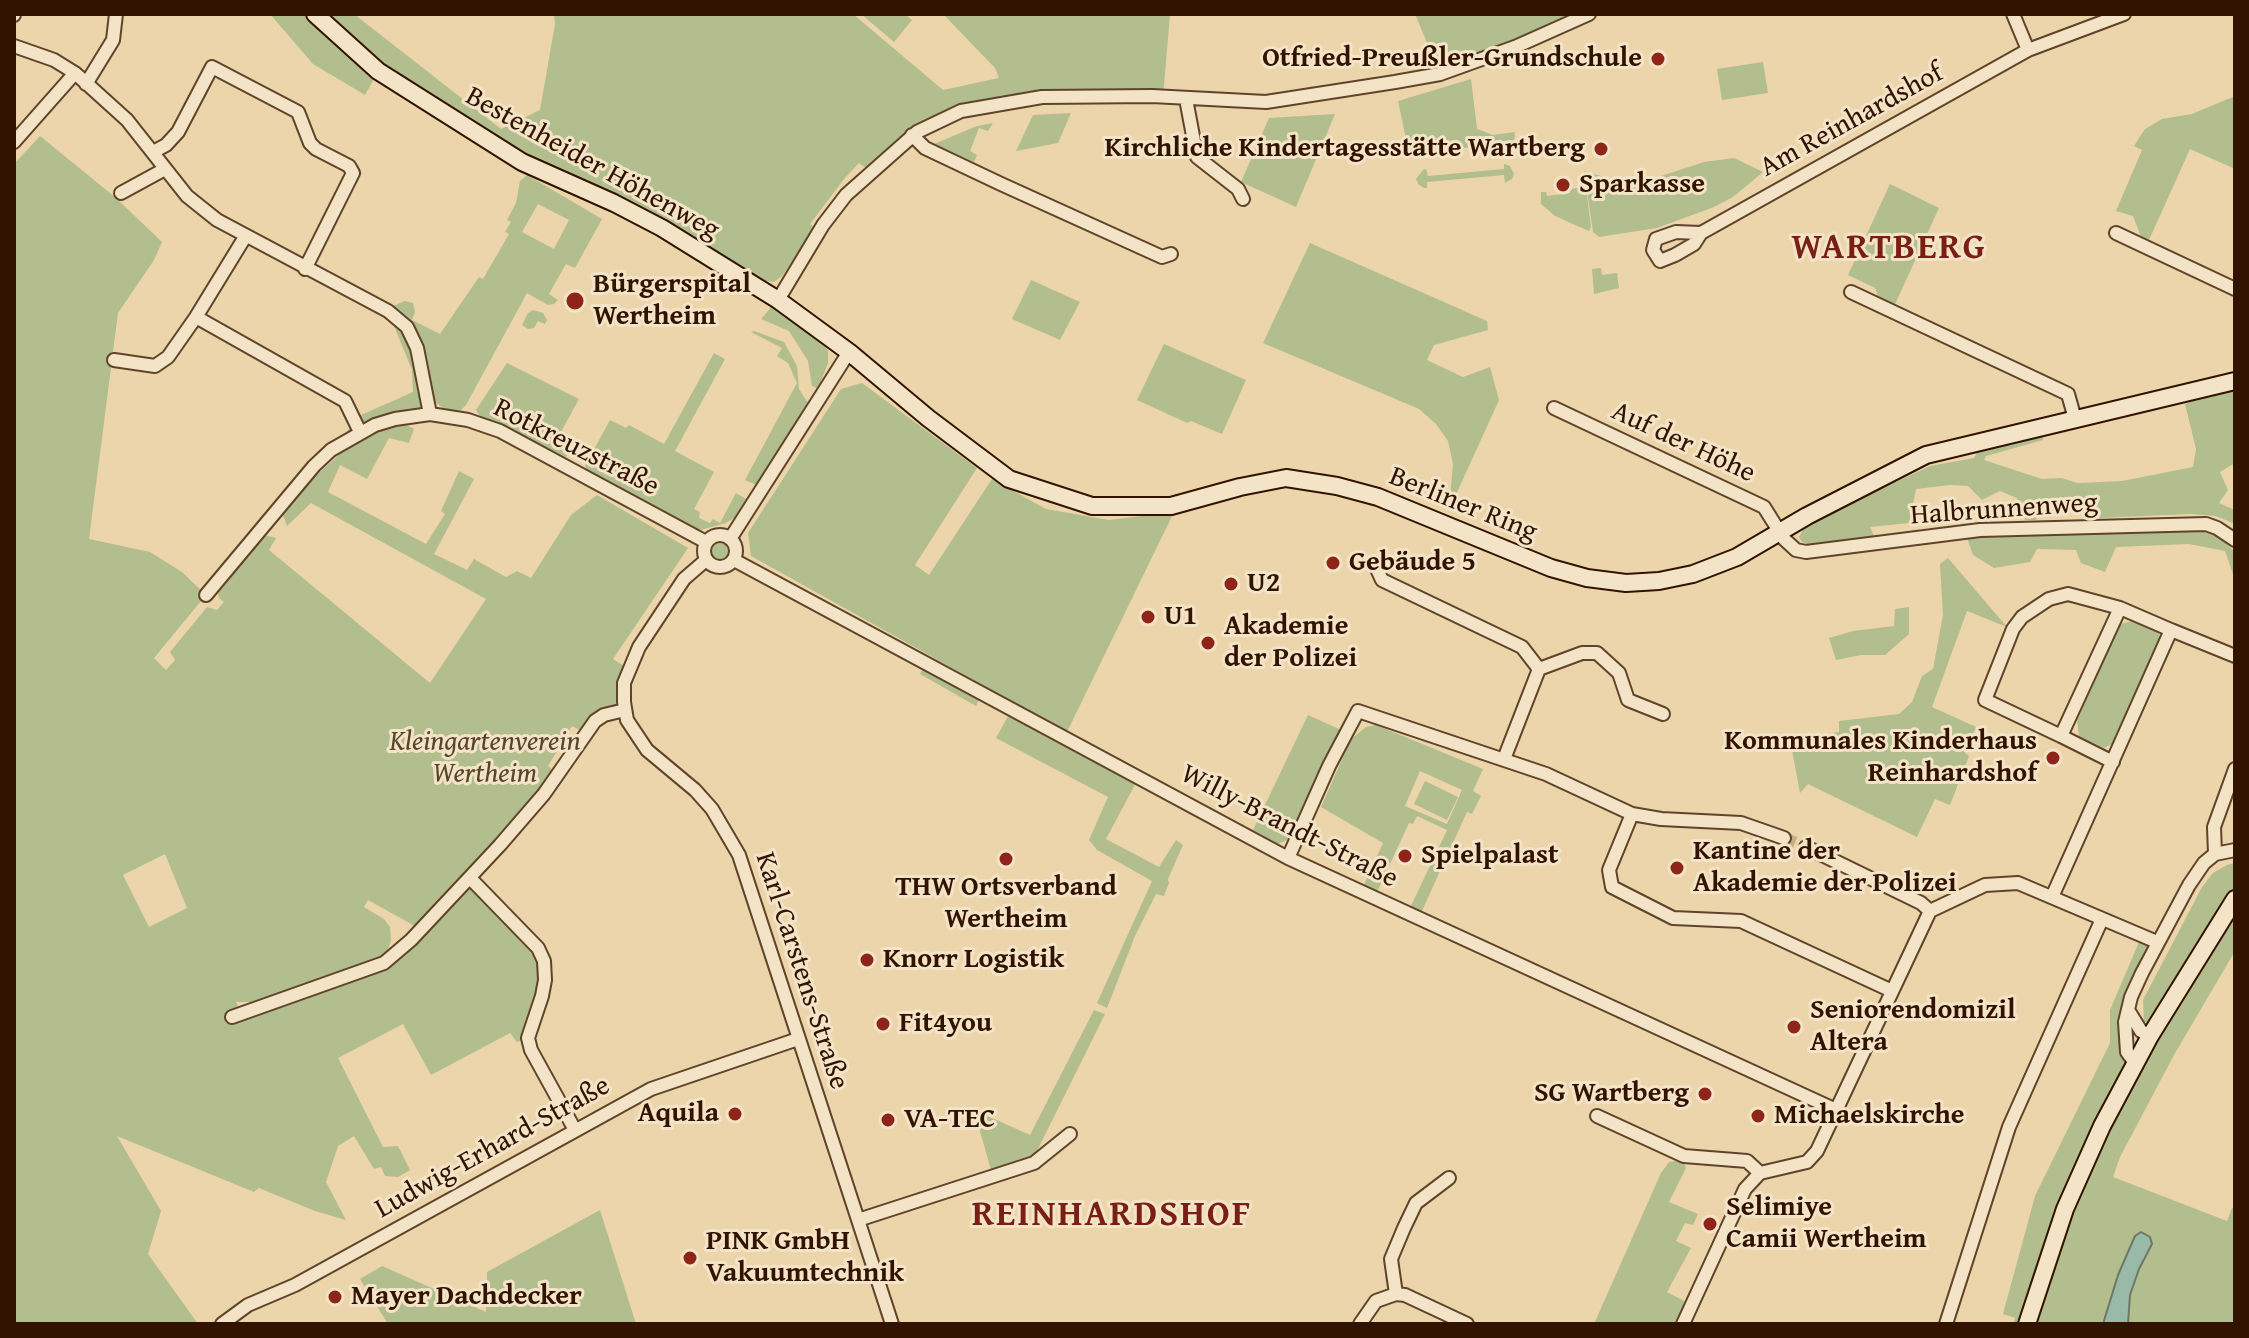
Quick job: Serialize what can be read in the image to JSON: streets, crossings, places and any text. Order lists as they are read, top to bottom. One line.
{"streets":{"street":["Am Reinhardshof","Bestenheider Höhenweg","Auf der Höhe","Rotkreuzstraße","Berliner Ring","Halbrunnenweg","Willy-Brandt-Straße","Karl-Carstens-Straße","Ludwig-Erhard-Straße"]},"crossings":[["Bestenheider Höhenweg","Berliner Ring"],["Auf der Höhe","Berliner Ring"],["Auf der Höhe","Halbrunnenweg"],["Rotkreuzstraße","Willy-Brandt-Straße"],["Berliner Ring","Halbrunnenweg"],["Karl-Carstens-Straße","Ludwig-Erhard-Straße"]],"districts":["WARTBERG","REINHARDSHOF"],"parks":["Kleingartenverein Wertheim"],"places":["Otfried-Preußler-Grundschule","Kirchliche Kindertagesstätte Wartberg","Sparkasse","Bürgerspital Wertheim","Gebäude 5","U2","U1","Akademie der Polizei","Kommunales Kinderhaus Reinhardshof","Spielpalast","THW Ortsverband Wertheim","Kantine der Akademie der Polizei","Knorr Logistik","Fit4you","Seniorendomizil Altera","SG Wartberg","Aquila","Michaelskirche","VA-TEC","Selimiye Camii Wertheim","PINK GmbH Vakuumtechnik","Mayer Dachdecker"]}
